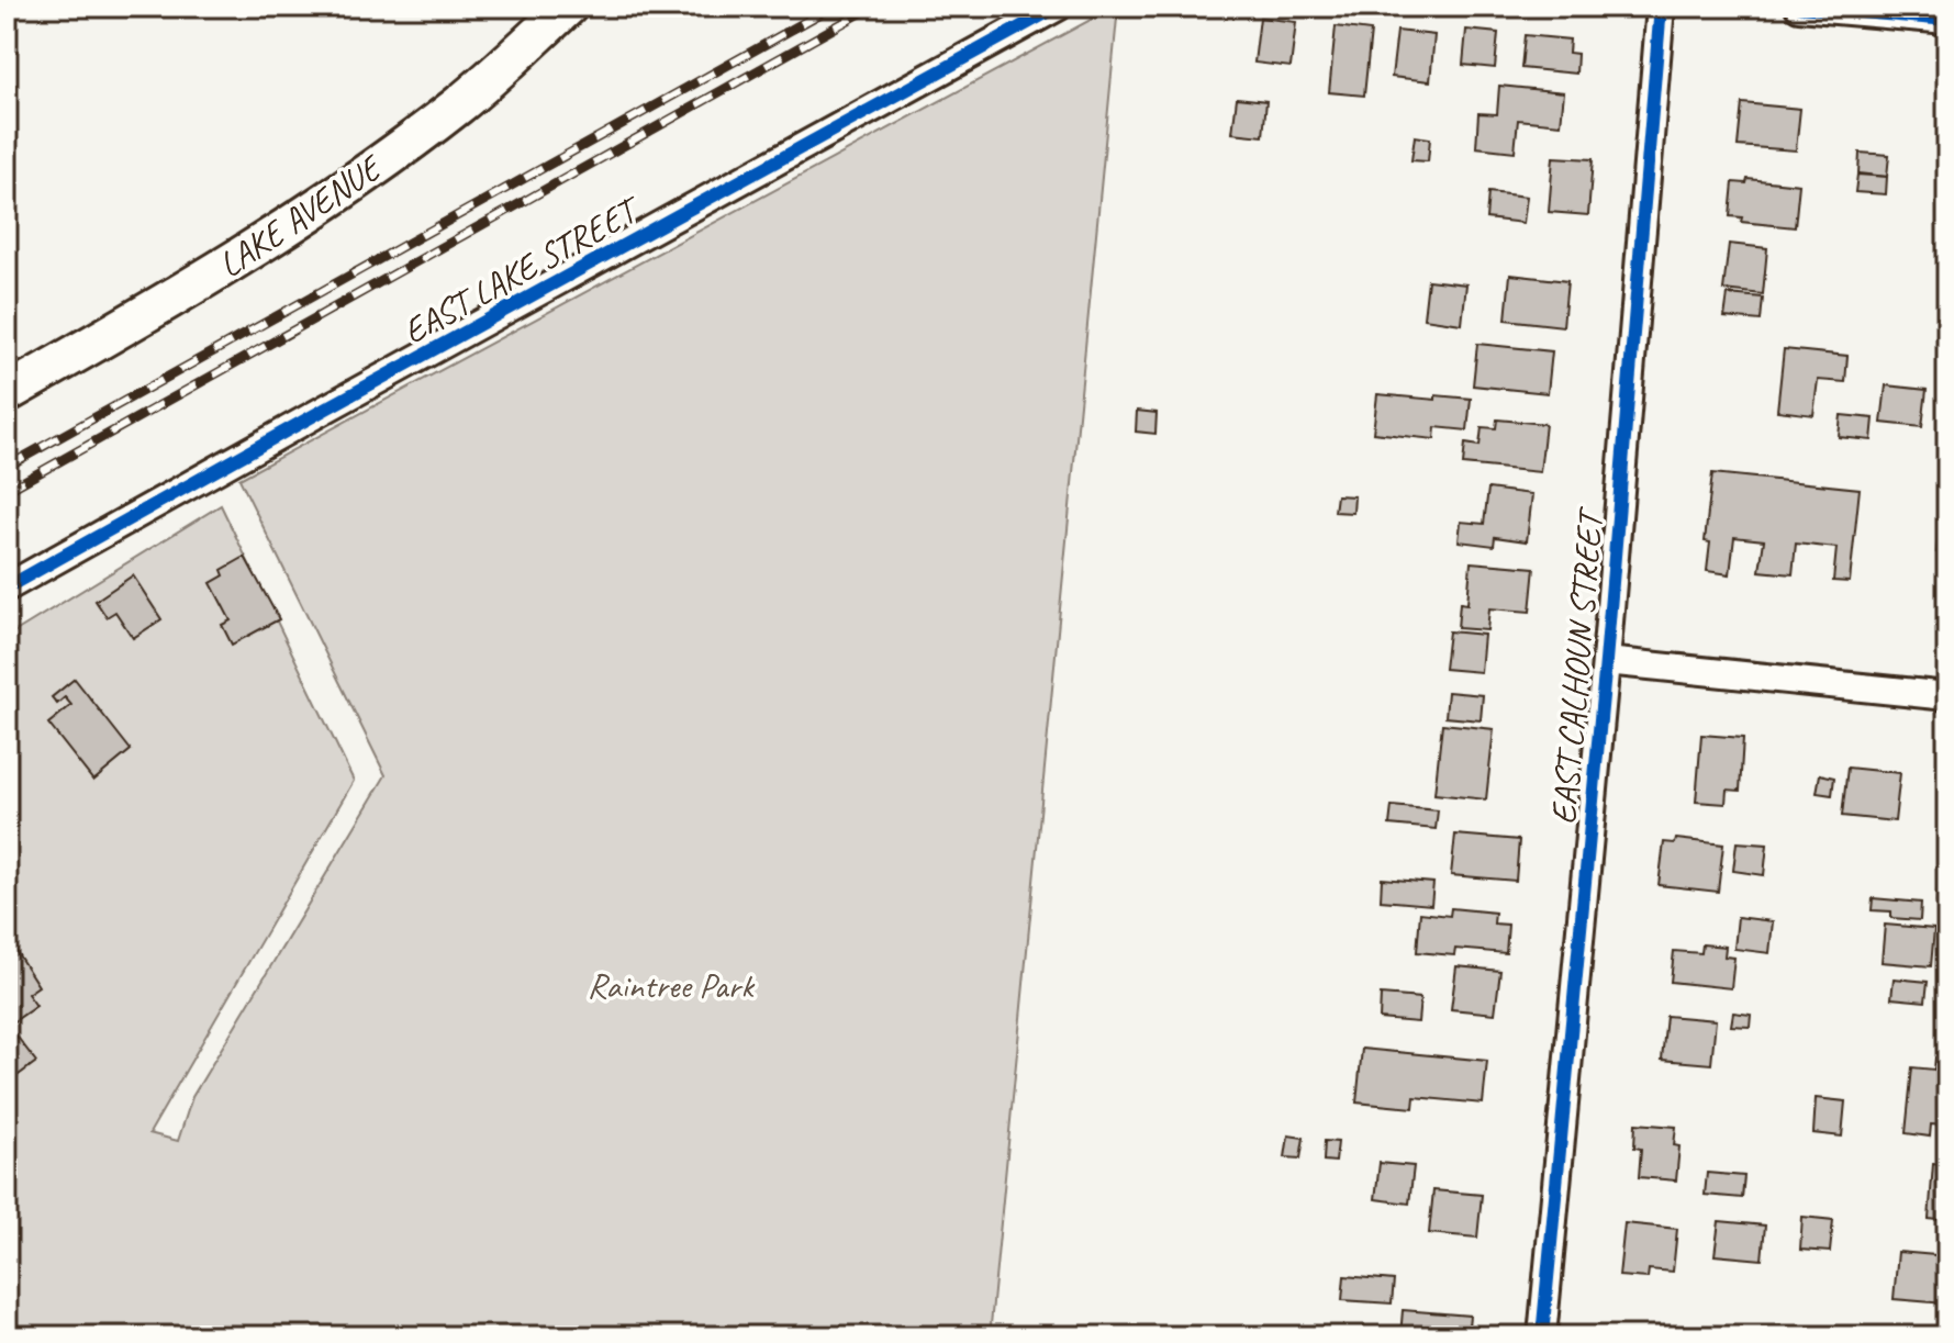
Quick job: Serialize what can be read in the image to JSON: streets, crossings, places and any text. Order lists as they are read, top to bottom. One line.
{"streets":{"street":["LAKE AVENUE","EAST LAKE STREET","EAST CALHOUN STREET"]},"parks":["Raintree Park"]}
